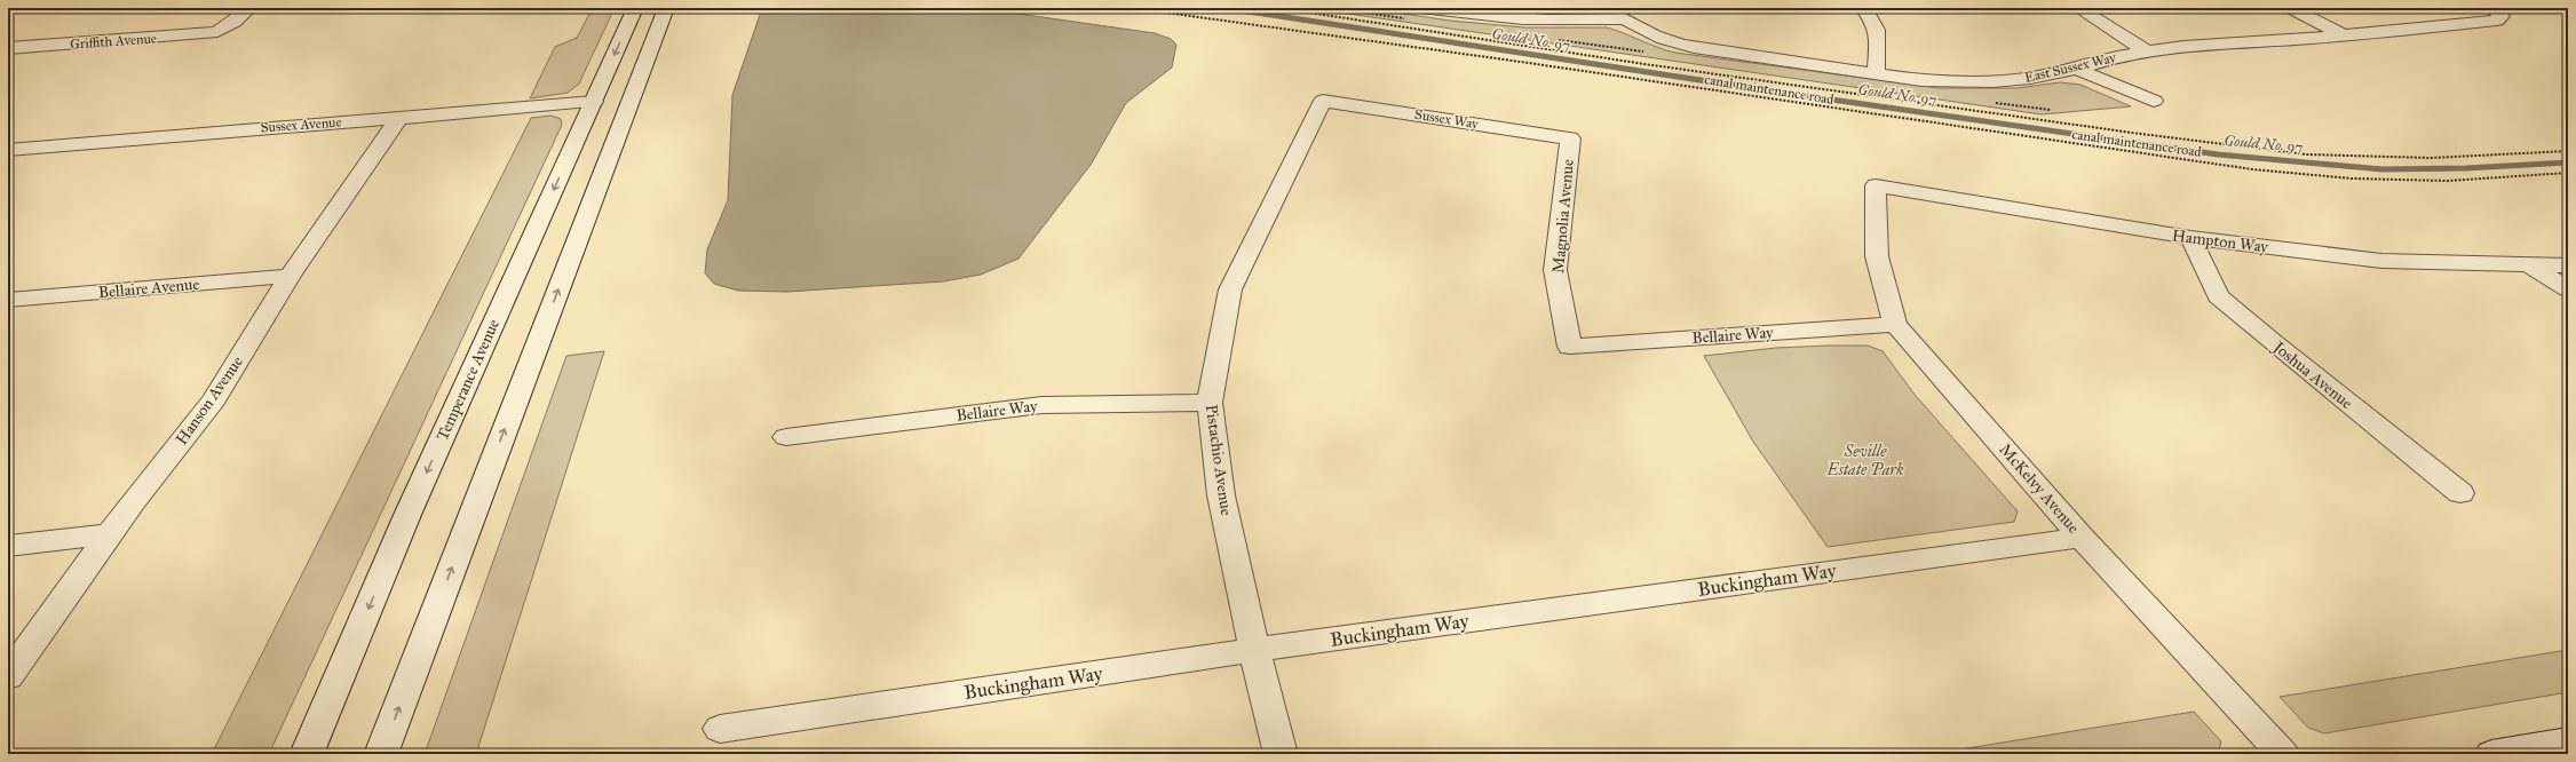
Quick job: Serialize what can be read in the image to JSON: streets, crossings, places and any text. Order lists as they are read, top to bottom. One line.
{"streets":{"street":["Griffith Avenue","East Sussex Way","Sussex Way","Sussex Avenue","Magnolia Avenue","Hampton Way","Bellaire Avenue","Bellaire Way","Joshua Avenue","Temperance Avenue","Hanson Avenue","Pistachio Avenue","McKelvy Avenue","Buckingham Way"],"path":["canal maintenance road"]},"crossings":[["Sussex Way","Magnolia Avenue"],["Sussex Way","Pistachio Avenue"],["Sussex Avenue","Temperance Avenue"],["Sussex Avenue","Hanson Avenue"],["Magnolia Avenue","Bellaire Way"],["Hampton Way","Joshua Avenue"],["Hampton Way","McKelvy Avenue"],["Bellaire Avenue","Hanson Avenue"],["Bellaire Way","Pistachio Avenue"],["Bellaire Way","McKelvy Avenue"],["Pistachio Avenue","Buckingham Way"],["McKelvy Avenue","Buckingham Way"]],"water":["Gould No. 97"],"parks":["Seville Estate Park"]}
